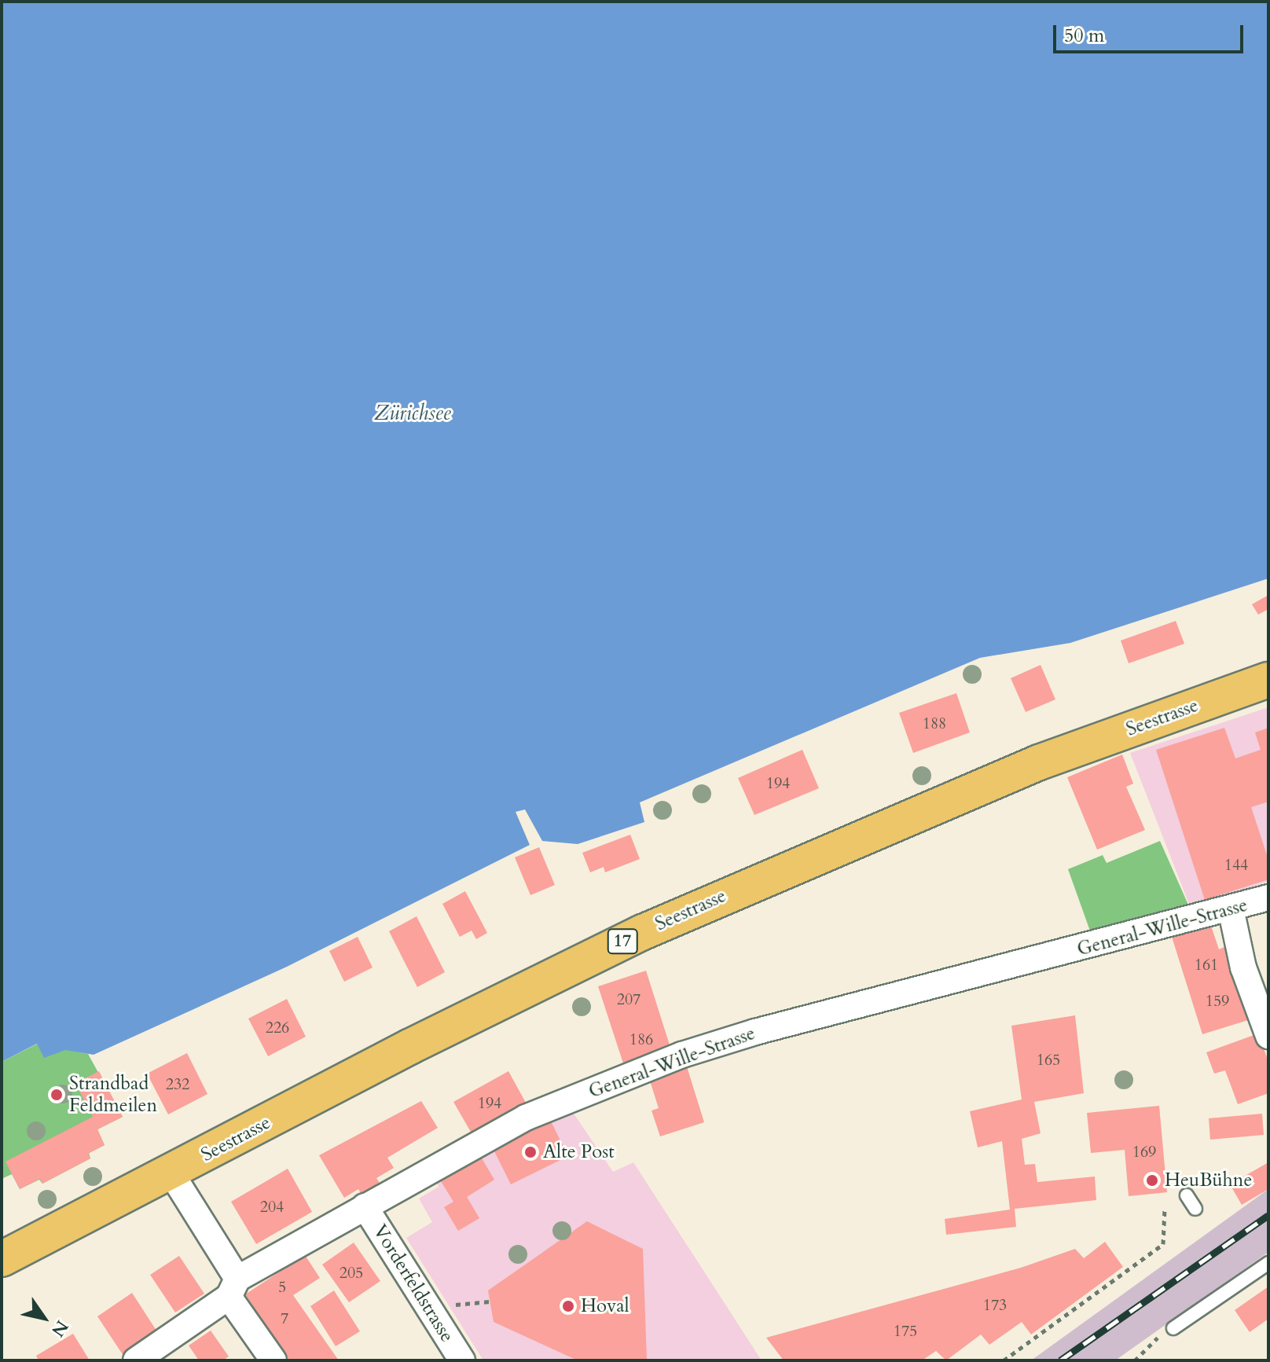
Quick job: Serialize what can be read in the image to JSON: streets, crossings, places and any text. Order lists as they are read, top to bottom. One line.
{"streets":{"main road":["Seestrasse","17"],"street":["General-Wille-Strasse","Vorderfeldstrasse"]},"crossings":[["General-Wille-Strasse","Vorderfeldstrasse"]],"water":["Zürichsee"],"places":["Strandbad Feldmeilen","Alte Post","HeuBühne","Hoval"],"house_numbers":["188","194","144","161","207","159","226","186","165","232","194","169","204","205","5","173","7","175"],"scale_bar":"50 m","north":"bottom right"}
